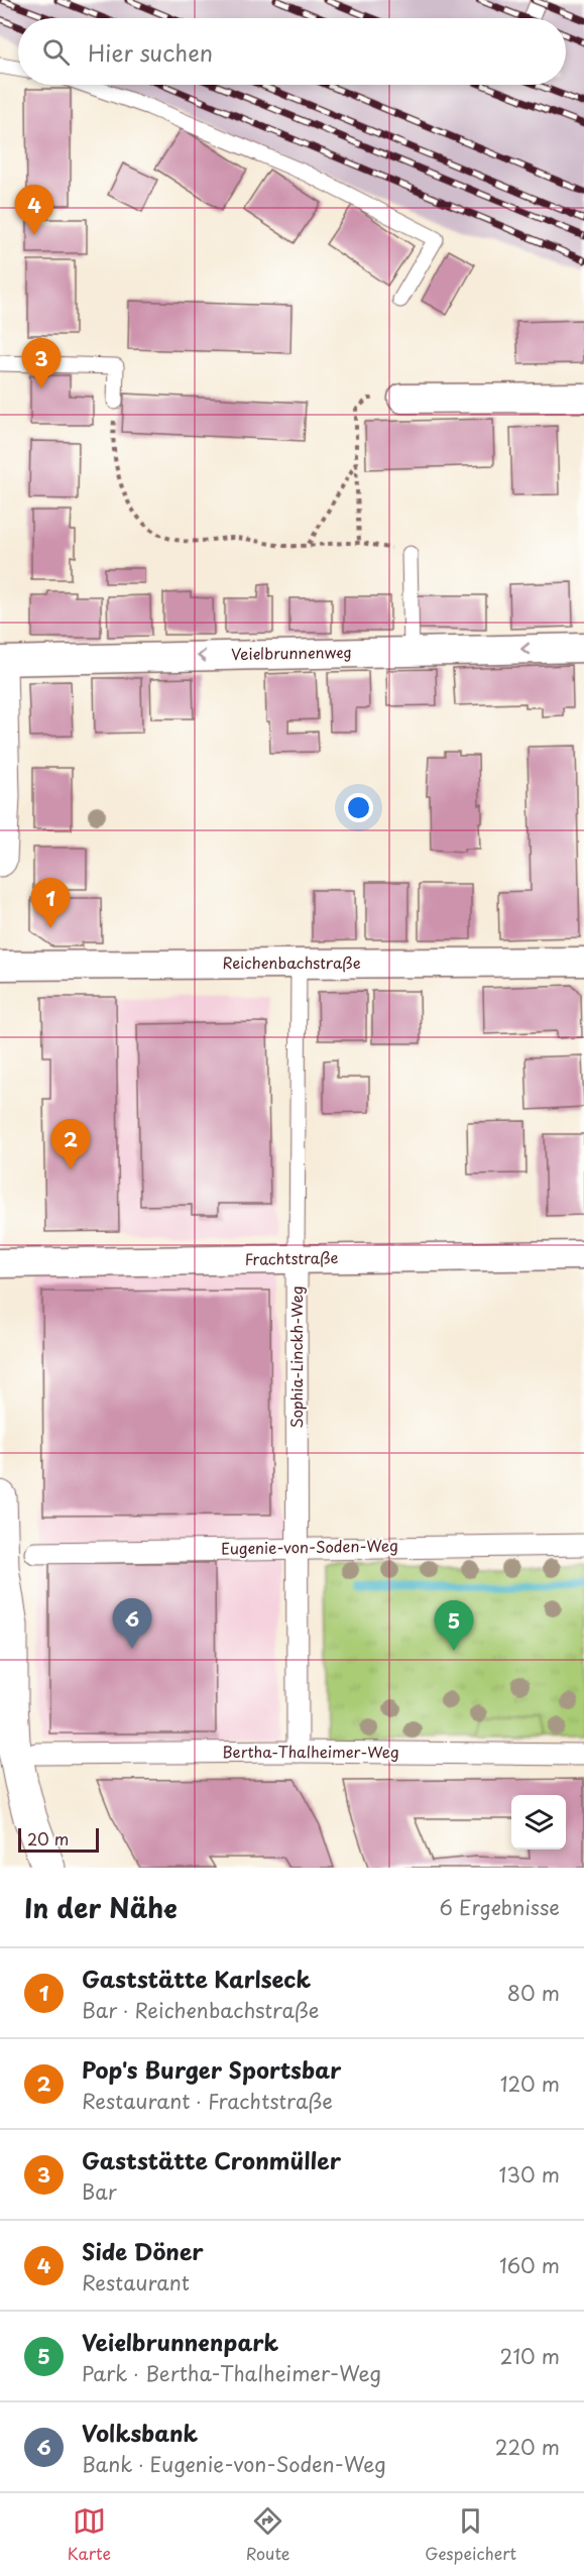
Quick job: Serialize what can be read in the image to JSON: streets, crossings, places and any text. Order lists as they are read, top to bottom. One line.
{"streets":{"street":["Veielbrunnenweg","Reichenbachstraße","Frachtstraße","Sophia-Linckh-Weg","Eugenie-von-Soden-Weg","Bertha-Thalheimer-Weg"]},"crossings":[["Reichenbachstraße","Sophia-Linckh-Weg"],["Frachtstraße","Sophia-Linckh-Weg"],["Sophia-Linckh-Weg","Eugenie-von-Soden-Weg"],["Sophia-Linckh-Weg","Bertha-Thalheimer-Weg"]],"scale_bar":"20 m","page":{"search":"Hier suchen","pins":["4","3","1","2","6","5"],"scale":"20 m","heading":["In der Nähe","6 Ergebnisse"],"list":[{"mark":"1","name":"Gaststätte Karlseck","note":"Bar · Reichenbachstraße","value":"80 m"},{"mark":"2","name":"Pop's Burger Sportsbar","note":"Restaurant · Frachtstraße","value":"120 m"},{"mark":"3","name":"Gaststätte Cronmüller","note":"Bar","value":"130 m"},{"mark":"4","name":"Side Döner","note":"Restaurant","value":"160 m"},{"mark":"5","name":"Veielbrunnenpark","note":"Park · Bertha-Thalheimer-Weg","value":"210 m"},{"mark":"6","name":"Volksbank","note":"Bank · Eugenie-von-Soden-Weg","value":"220 m"}],"nav":["Karte","Route","Gespeichert"]}}
